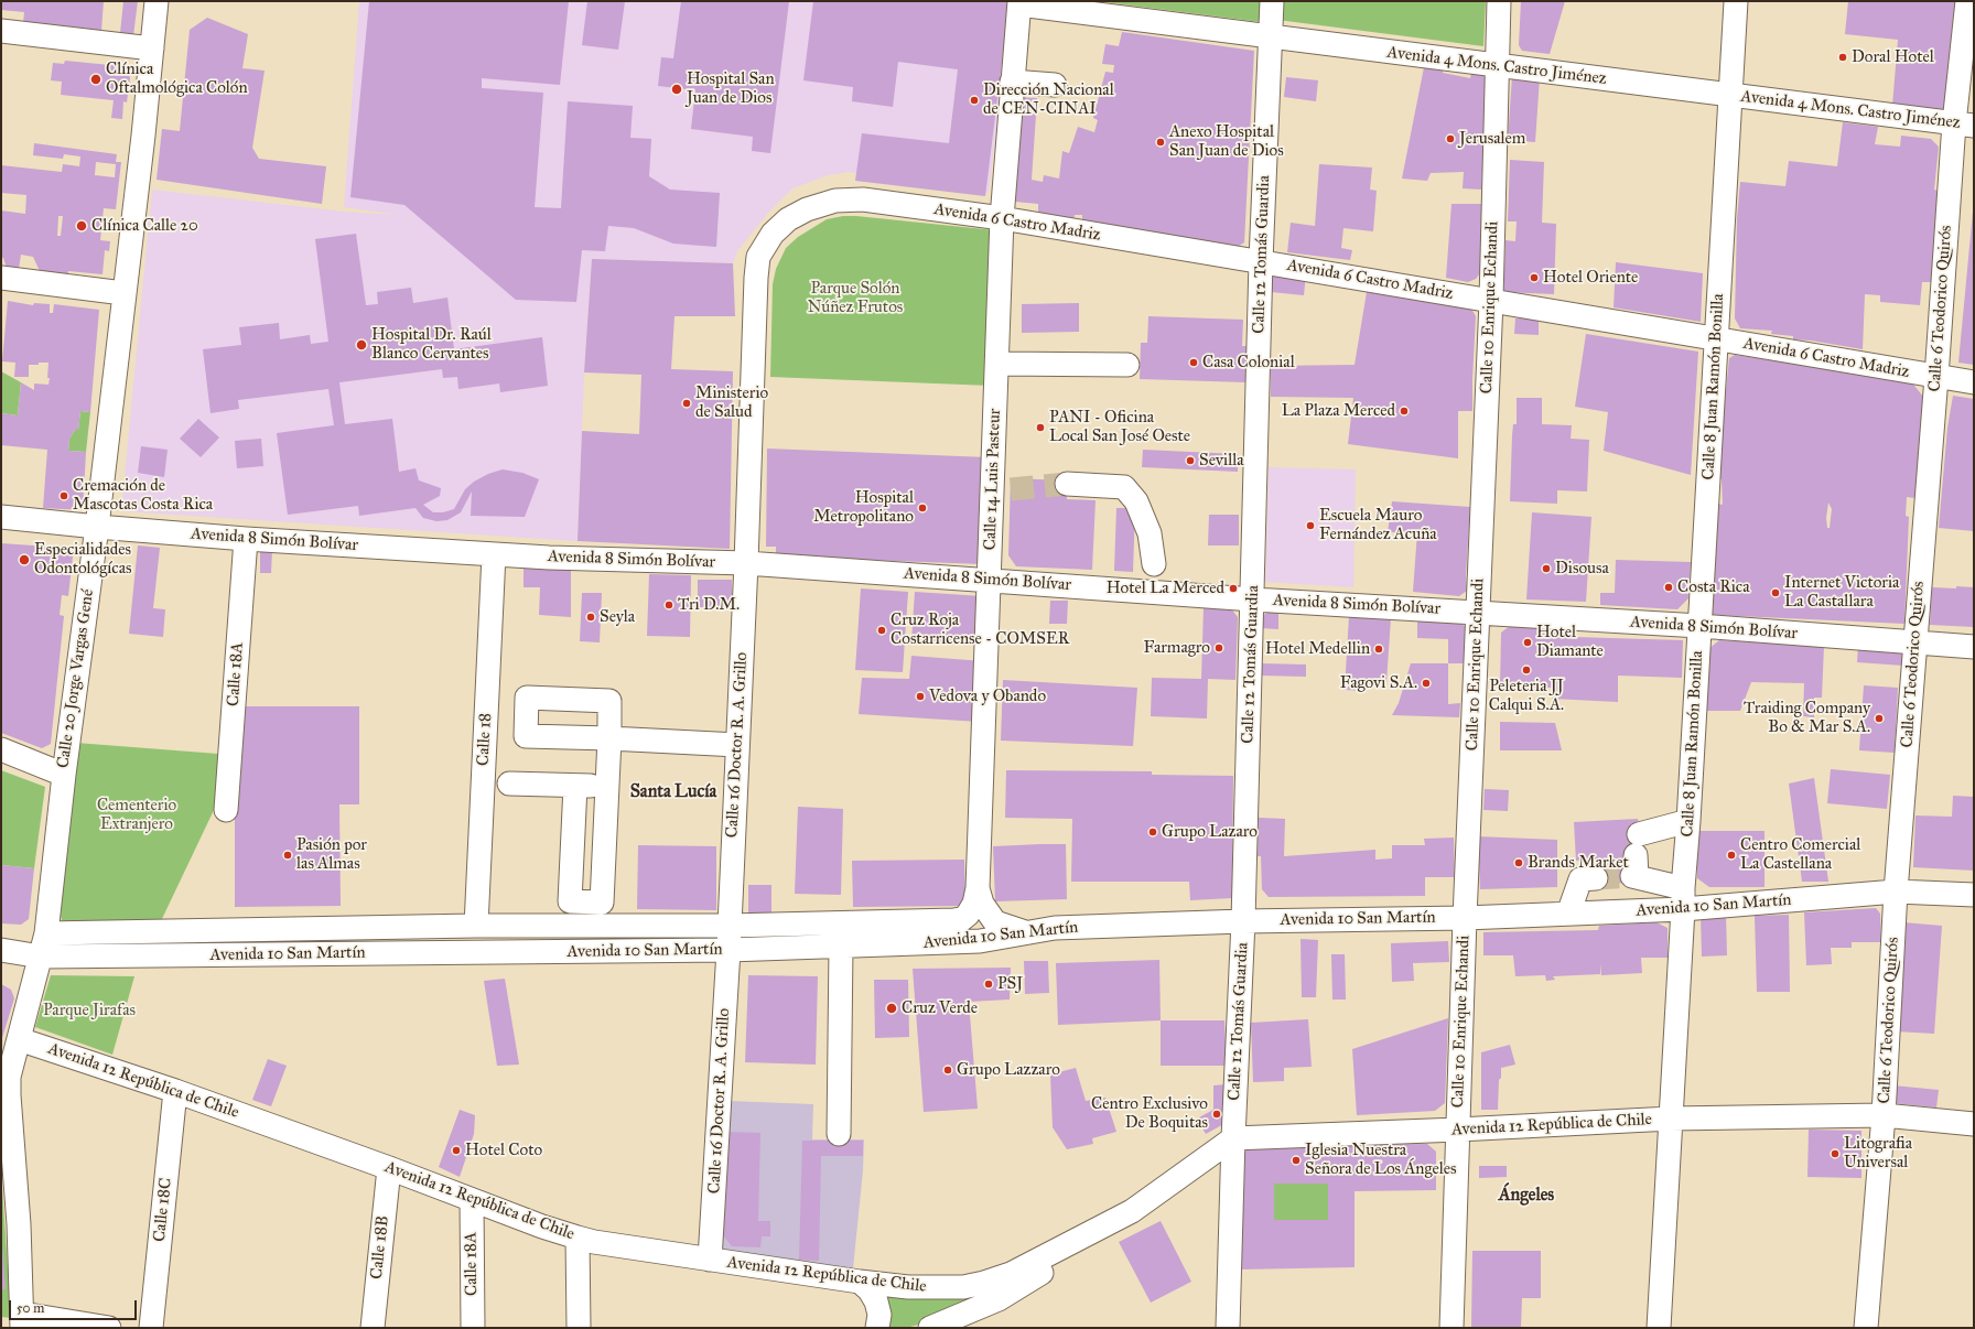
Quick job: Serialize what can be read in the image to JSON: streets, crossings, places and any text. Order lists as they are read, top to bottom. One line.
{"streets":{"street":["Avenida 4 Mons. Castro Jiménez","Avenida 6 Castro Madriz","Calle 12 Tomás Guardia","Calle 10 Enrique Echandi","Calle 6 Teodorico Quirós","Calle 8 Juan Ramón Bonilla","Calle 14 Luis Pasteur","Avenida 8 Simón Bolívar","Calle 18A","Calle 20 Jorge Vargas Gené","Calle 18","Calle 16 Doctor R. A. Grillo","Avenida 10 San Martín","Avenida 12 República de Chile","Calle 18C","Calle 18B"]},"crossings":[["Avenida 4 Mons. Castro Jiménez","Calle 12 Tomás Guardia"],["Avenida 4 Mons. Castro Jiménez","Calle 10 Enrique Echandi"],["Avenida 4 Mons. Castro Jiménez","Calle 6 Teodorico Quirós"],["Avenida 4 Mons. Castro Jiménez","Calle 8 Juan Ramón Bonilla"],["Avenida 4 Mons. Castro Jiménez","Calle 14 Luis Pasteur"],["Avenida 6 Castro Madriz","Calle 12 Tomás Guardia"],["Avenida 6 Castro Madriz","Calle 10 Enrique Echandi"],["Avenida 6 Castro Madriz","Calle 6 Teodorico Quirós"],["Avenida 6 Castro Madriz","Calle 8 Juan Ramón Bonilla"],["Avenida 6 Castro Madriz","Calle 14 Luis Pasteur"],["Avenida 6 Castro Madriz","Calle 16 Doctor R. A. Grillo"],["Calle 12 Tomás Guardia","Avenida 8 Simón Bolívar"],["Calle 12 Tomás Guardia","Avenida 10 San Martín"],["Calle 12 Tomás Guardia","Avenida 12 República de Chile"],["Calle 10 Enrique Echandi","Avenida 8 Simón Bolívar"],["Calle 10 Enrique Echandi","Avenida 10 San Martín"],["Calle 10 Enrique Echandi","Avenida 12 República de Chile"],["Calle 6 Teodorico Quirós","Avenida 8 Simón Bolívar"],["Calle 6 Teodorico Quirós","Avenida 10 San Martín"],["Calle 6 Teodorico Quirós","Avenida 12 República de Chile"],["Calle 8 Juan Ramón Bonilla","Avenida 8 Simón Bolívar"],["Calle 8 Juan Ramón Bonilla","Avenida 10 San Martín"],["Calle 8 Juan Ramón Bonilla","Avenida 12 República de Chile"],["Calle 14 Luis Pasteur","Avenida 8 Simón Bolívar"],["Calle 14 Luis Pasteur","Avenida 10 San Martín"],["Avenida 8 Simón Bolívar","Calle 18A"],["Avenida 8 Simón Bolívar","Calle 20 Jorge Vargas Gené"],["Avenida 8 Simón Bolívar","Calle 18"],["Avenida 8 Simón Bolívar","Calle 16 Doctor R. A. Grillo"],["Calle 18A","Avenida 12 República de Chile"],["Calle 20 Jorge Vargas Gené","Avenida 10 San Martín"],["Calle 20 Jorge Vargas Gené","Avenida 12 República de Chile"],["Calle 18","Avenida 10 San Martín"],["Calle 16 Doctor R. A. Grillo","Avenida 10 San Martín"],["Calle 16 Doctor R. A. Grillo","Avenida 12 República de Chile"],["Avenida 12 República de Chile","Calle 18C"],["Avenida 12 República de Chile","Calle 18B"]],"districts":["Santa Lucía","Ángeles"],"parks":["Parque Solón Núñez Frutos","Cementerio Extranjero","Parque Jirafas"],"places":["Doral Hotel","Clínica Oftalmológica Colón","Hospital San Juan de Dios","Dirección Nacional de CEN-CINAI","Jerusalem","Anexo Hospital San Juan de Dios","Clínica Calle 20","Hotel Oriente","Hospital Dr. Raúl Blanco Cervantes","Casa Colonial","Ministerio de Salud","La Plaza Merced","PANI - Oficina Local San José Oeste","Sevilla","Cremación de Mascotas Costa Rica","Hospital Metropolitano","Escuela Mauro Fernández Acuña","Especialidades Odontológícas","Disousa","Costa Rica","Hotel La Merced","Internet Victoria La Castallara","Tri D.M.","Seyla","Cruz Roja Costarricense - COMSER","Hotel Diamante","Farmagro","Hotel Medellin","Peleteria JJ Calqui S.A.","Fagovi S.A.","Vedova y Obando","Traiding Company Bo & Mar S.A.","Grupo Lazaro","Pasión por las Almas","Centro Comercial La Castellana","Brands Market","PSJ","Cruz Verde","Grupo Lazzaro","Centro Exclusivo De Boquitas","Hotel Coto","Litografia Universal","Iglesia Nuestra Señora de Los Ángeles"],"scale_bar":"50 m"}
